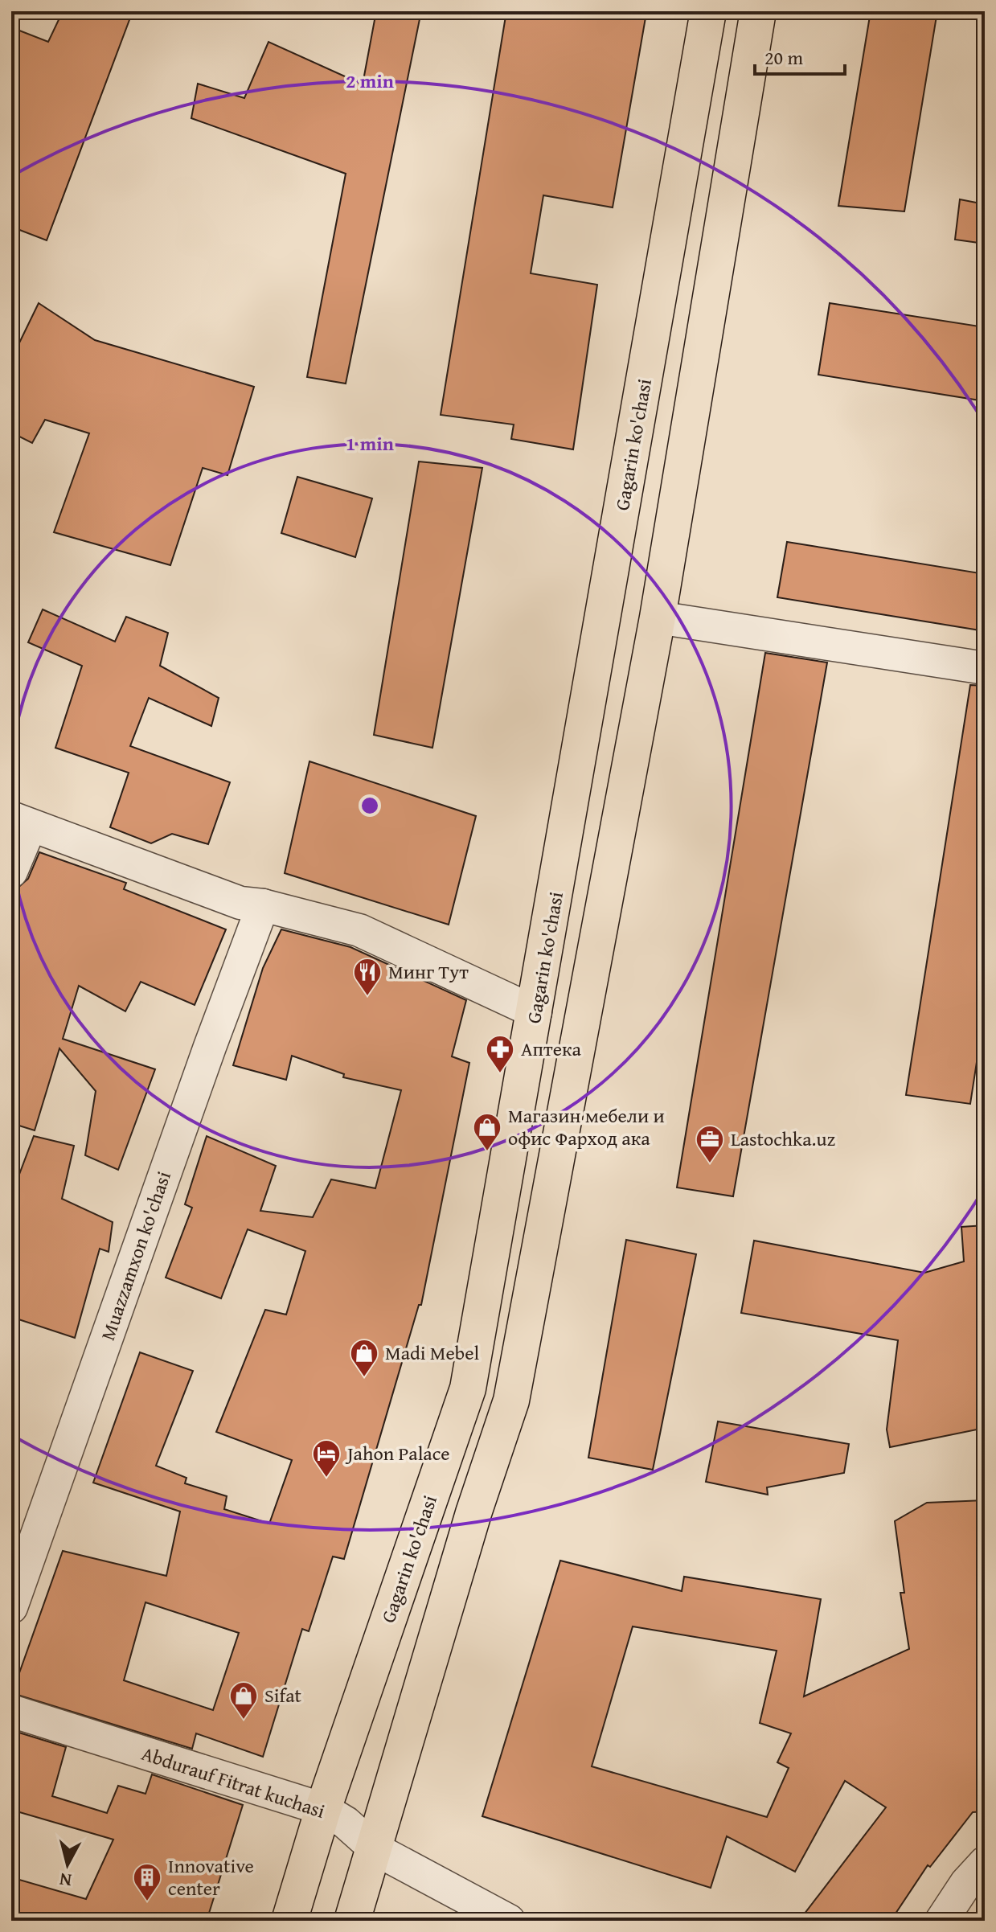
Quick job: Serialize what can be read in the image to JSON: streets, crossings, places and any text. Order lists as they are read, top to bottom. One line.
{"streets":{"main road":["Gagarin ko'chasi"],"street":["Muazzamxon ko'chasi","Abdurauf Fitrat kuchasi"]},"crossings":[["Gagarin ko'chasi","Abdurauf Fitrat kuchasi"]],"places":{"restaurant":["Минг Тут"],"pharmacy":["Аптека"],"shop":["Магазин мебели и офис Фарход ака","Madi Mebel","Sifat"],"office":["Lastochka.uz"],"hotel":["Jahon Palace"],"building":["Innovative center"]},"scale_bar":"20 m","north":"bottom","rings":["2 min","1 min"]}
